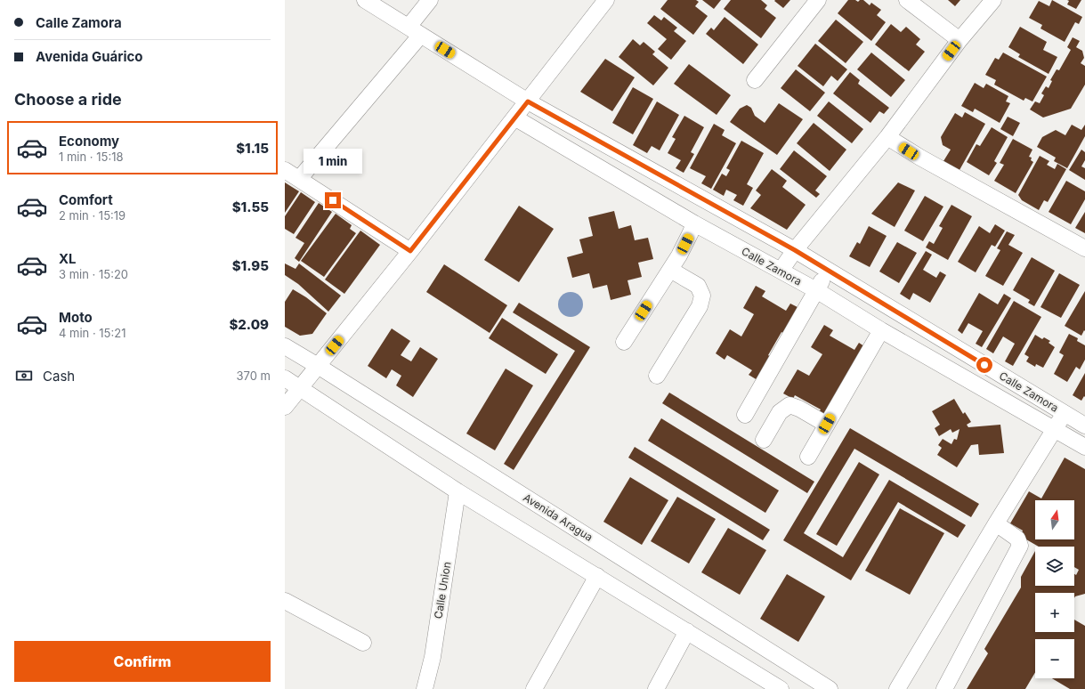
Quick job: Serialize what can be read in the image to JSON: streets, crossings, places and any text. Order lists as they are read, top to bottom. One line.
{"streets":{"street":["Calle Zamora","Avenida Aragua","Calle Union"]},"north":"top","page":{"banner":["Calle Zamora","Avenida Guárico"],"heading":"Choose a ride","list":[{"name":"Economy","note":"1 min · 15:18","value":"$1.15"},{"name":"Comfort","note":"2 min · 15:19","value":"$1.55"},{"name":"XL","note":"3 min · 15:20","value":"$1.95"},{"name":"Moto","note":"4 min · 15:21","value":"$2.09"}],"bubble":"1 min","pay":["Cash","370 m"],"map_buttons":["+","−"],"buttons":"Confirm"}}
